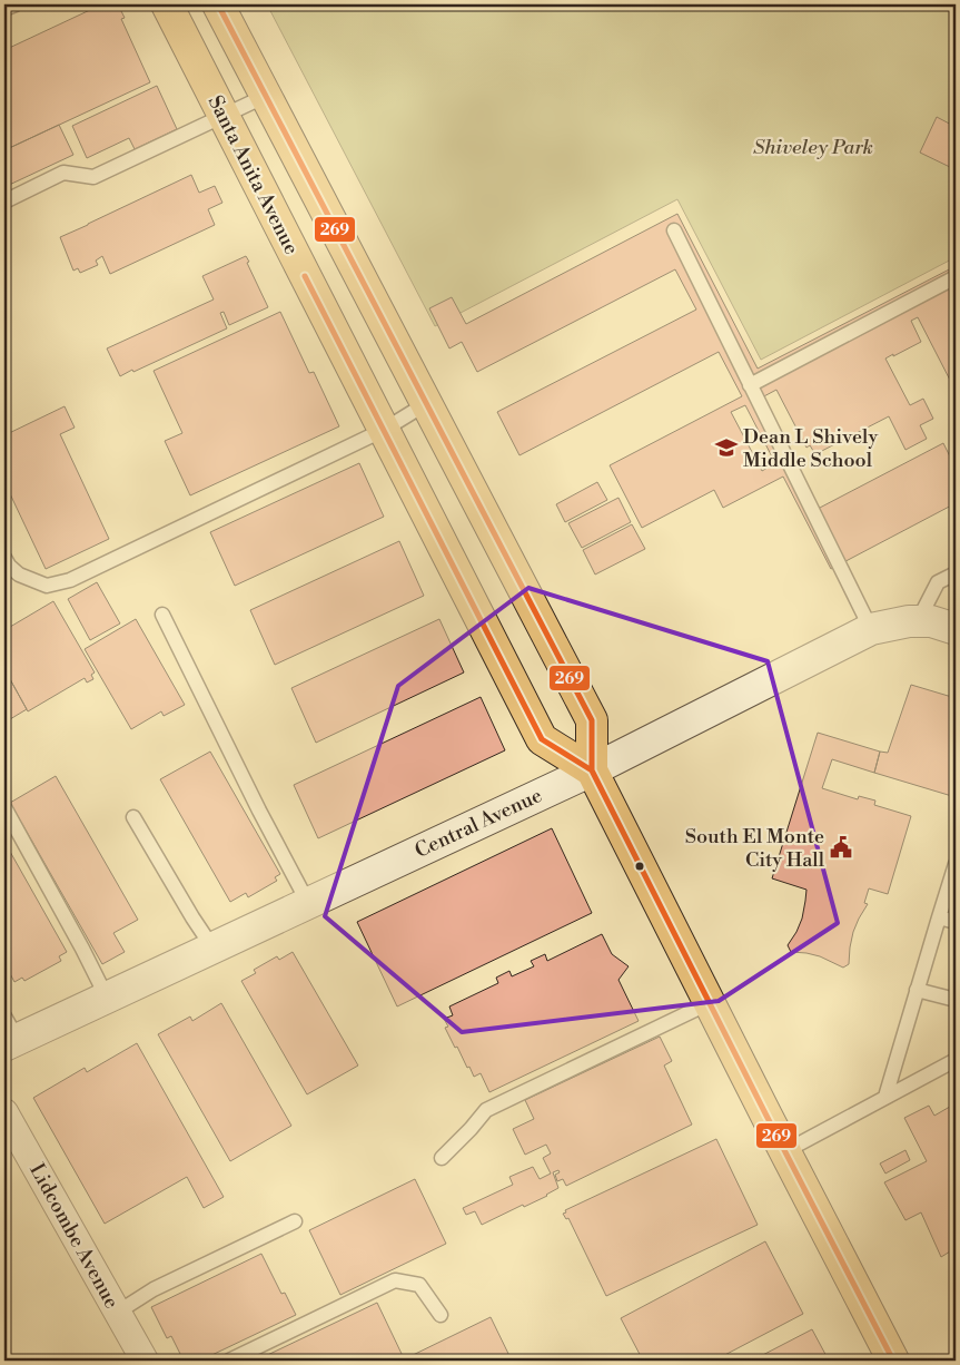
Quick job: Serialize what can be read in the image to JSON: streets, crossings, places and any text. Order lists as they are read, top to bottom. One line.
{"streets":{"main road":["Santa Anita Avenue"],"street":["Central Avenue","Lidcombe Avenue"]},"crossings":[["Santa Anita Avenue","Central Avenue"]],"parks":["Shiveley Park"],"places":{"school or university":["Dean L Shively Middle School"],"public building":["South El Monte City Hall"]},"lines":["transit line 269"]}
